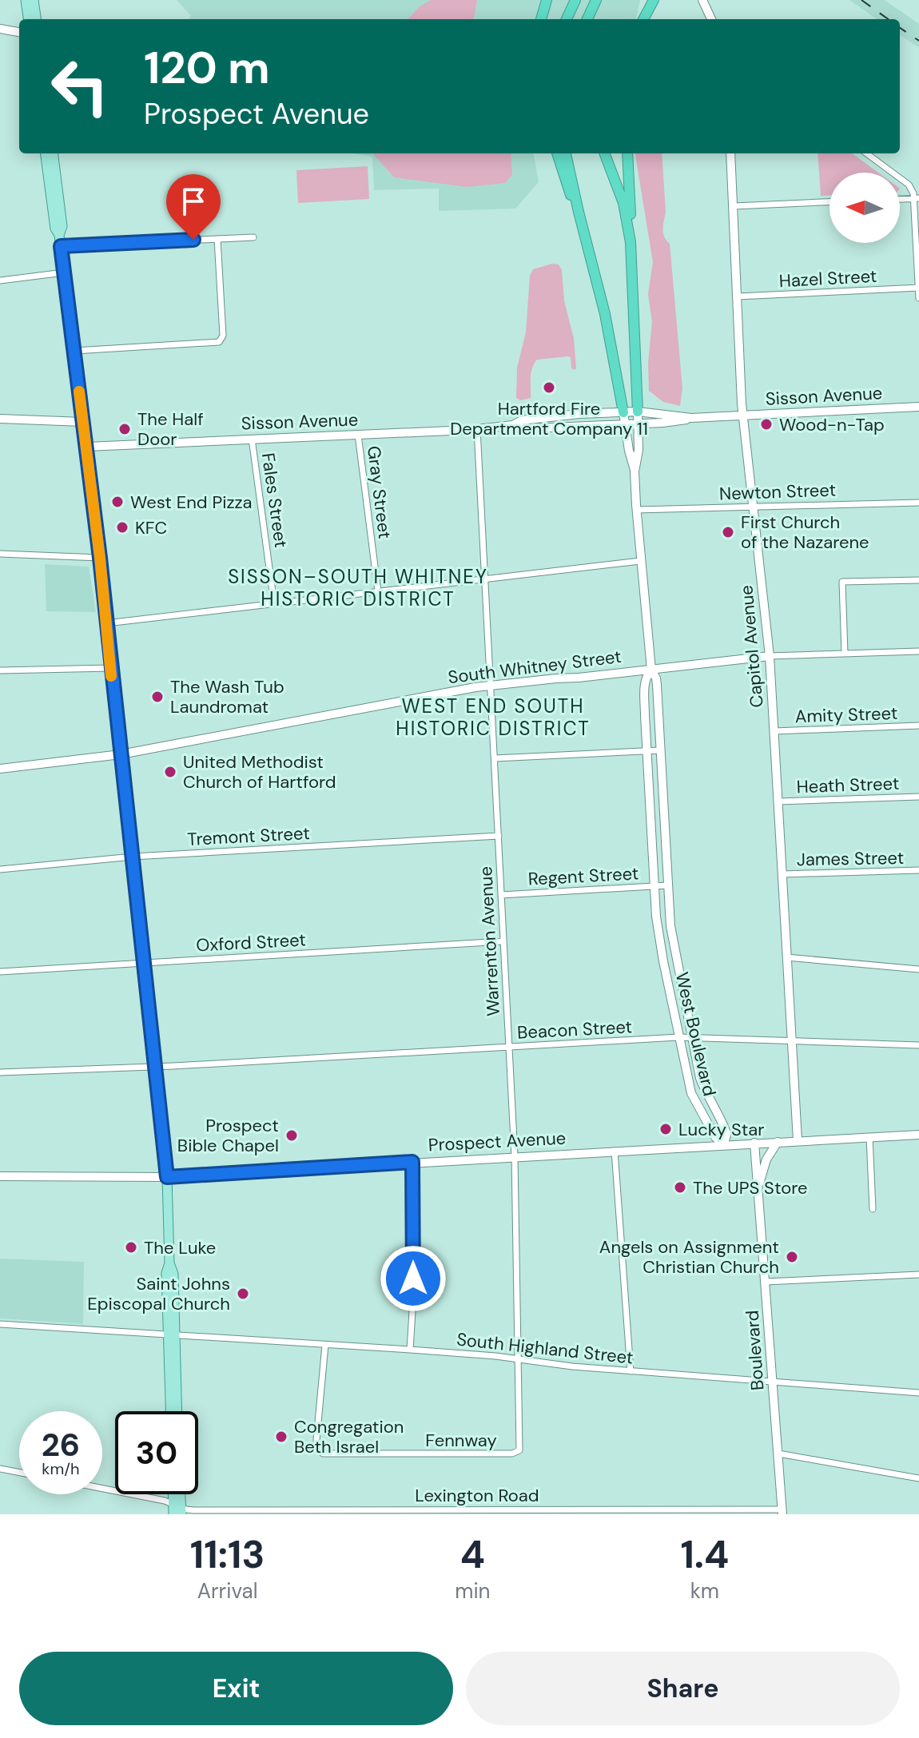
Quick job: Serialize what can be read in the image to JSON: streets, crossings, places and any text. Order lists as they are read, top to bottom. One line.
{"streets":{"main road":["Sisson Avenue","Capitol Avenue","South Whitney Street","West Boulevard","Prospect Avenue","Boulevard"],"street":["Hazel Street","Newton Street","Gray Street","Fales Street","Amity Street","Heath Street","Tremont Street","James Street","Regent Street","Warrenton Avenue","Oxford Street","Beacon Street","South Highland Street","Fennway","Lexington Road"]},"crossings":[["Hazel Street","Capitol Avenue"],["Sisson Avenue","Gray Street"],["Sisson Avenue","Fales Street"],["Sisson Avenue","Capitol Avenue"],["Sisson Avenue","Warrenton Avenue"],["Sisson Avenue","West Boulevard"],["Newton Street","Capitol Avenue"],["Newton Street","West Boulevard"],["Capitol Avenue","South Whitney Street"],["Capitol Avenue","Amity Street"],["Capitol Avenue","Heath Street"],["Capitol Avenue","James Street"],["Capitol Avenue","Beacon Street"],["Capitol Avenue","Prospect Avenue"],["South Whitney Street","Warrenton Avenue"],["South Whitney Street","West Boulevard"],["Tremont Street","Warrenton Avenue"],["Regent Street","Warrenton Avenue"],["Regent Street","West Boulevard"],["Warrenton Avenue","Oxford Street"],["Warrenton Avenue","Beacon Street"],["Warrenton Avenue","Prospect Avenue"],["Warrenton Avenue","South Highland Street"],["Warrenton Avenue","Fennway"],["Beacon Street","West Boulevard"],["West Boulevard","Prospect Avenue"],["Prospect Avenue","Boulevard"],["South Highland Street","Boulevard"],["South Highland Street","Fennway"],["Boulevard","Lexington Road"]],"districts":["SISSON–SOUTH WHITNEY HISTORIC DISTRICT","WEST END SOUTH HISTORIC DISTRICT"],"places":["Hartford Fire Department Company 11","Wood-n-Tap","The Half Door","West End Pizza","KFC","First Church of the Nazarene","The Wash Tub Laundromat","United Methodist Church of Hartford","Lucky Star","Prospect Bible Chapel","The UPS Store","The Luke","Angels on Assignment Christian Church","Saint Johns Episcopal Church","Congregation Beth Israel"],"north":"left","page":{"turn":["120 m","Prospect Avenue"],"speed":"26 km/h","limit":"30","eta":["11:13","Arrival","4","min","1.4","km"],"buttons":["Exit","Share"]}}
